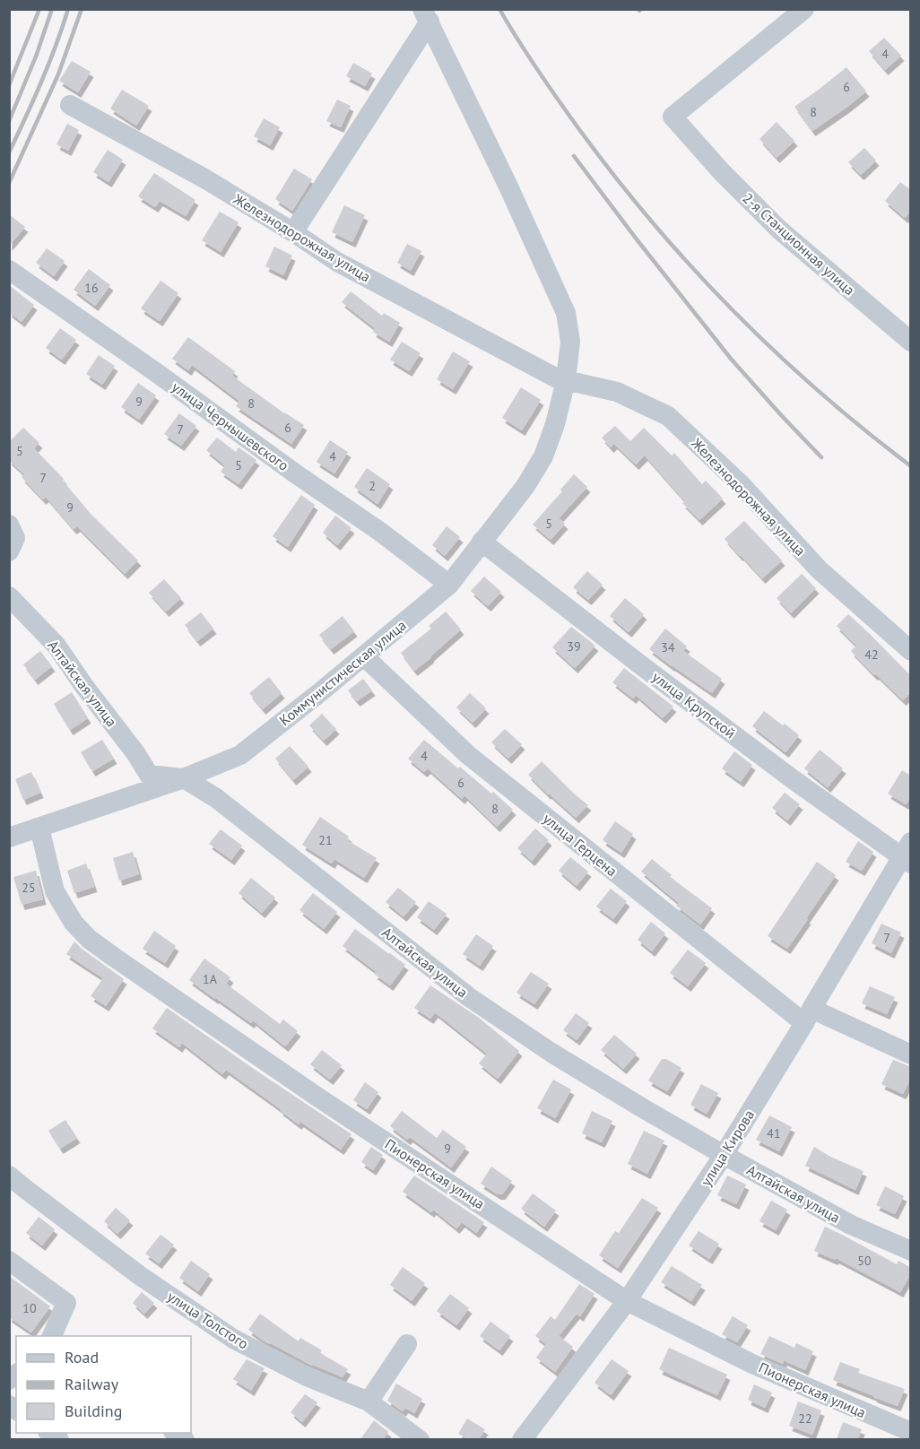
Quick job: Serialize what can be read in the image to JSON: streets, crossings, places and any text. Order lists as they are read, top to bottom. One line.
{"streets":{"street":["Железнодорожная улица","2-я Станционная улица","улица Чернышевского","Коммунистическая улица","Алтайская улица","улица Крупской","улица Герцена","улица Кирова","Пионерская улица","улица Толстого"]},"crossings":[["Железнодорожная улица","Коммунистическая улица"],["улица Чернышевского","Коммунистическая улица"],["Коммунистическая улица","Алтайская улица"],["Коммунистическая улица","улица Крупской"],["Коммунистическая улица","улица Герцена"],["Коммунистическая улица","Пионерская улица"],["Алтайская улица","улица Кирова"],["улица Крупской","улица Кирова"],["улица Герцена","улица Кирова"],["улица Кирова","Пионерская улица"]],"house_numbers":["4","6","8","16","9","8","6","7","5","4","5","7","2","9","5","39","34","42","4","6","8","21","25","7","1А","41","9","50","10","22"],"legend":["Road","Railway","Building"]}
